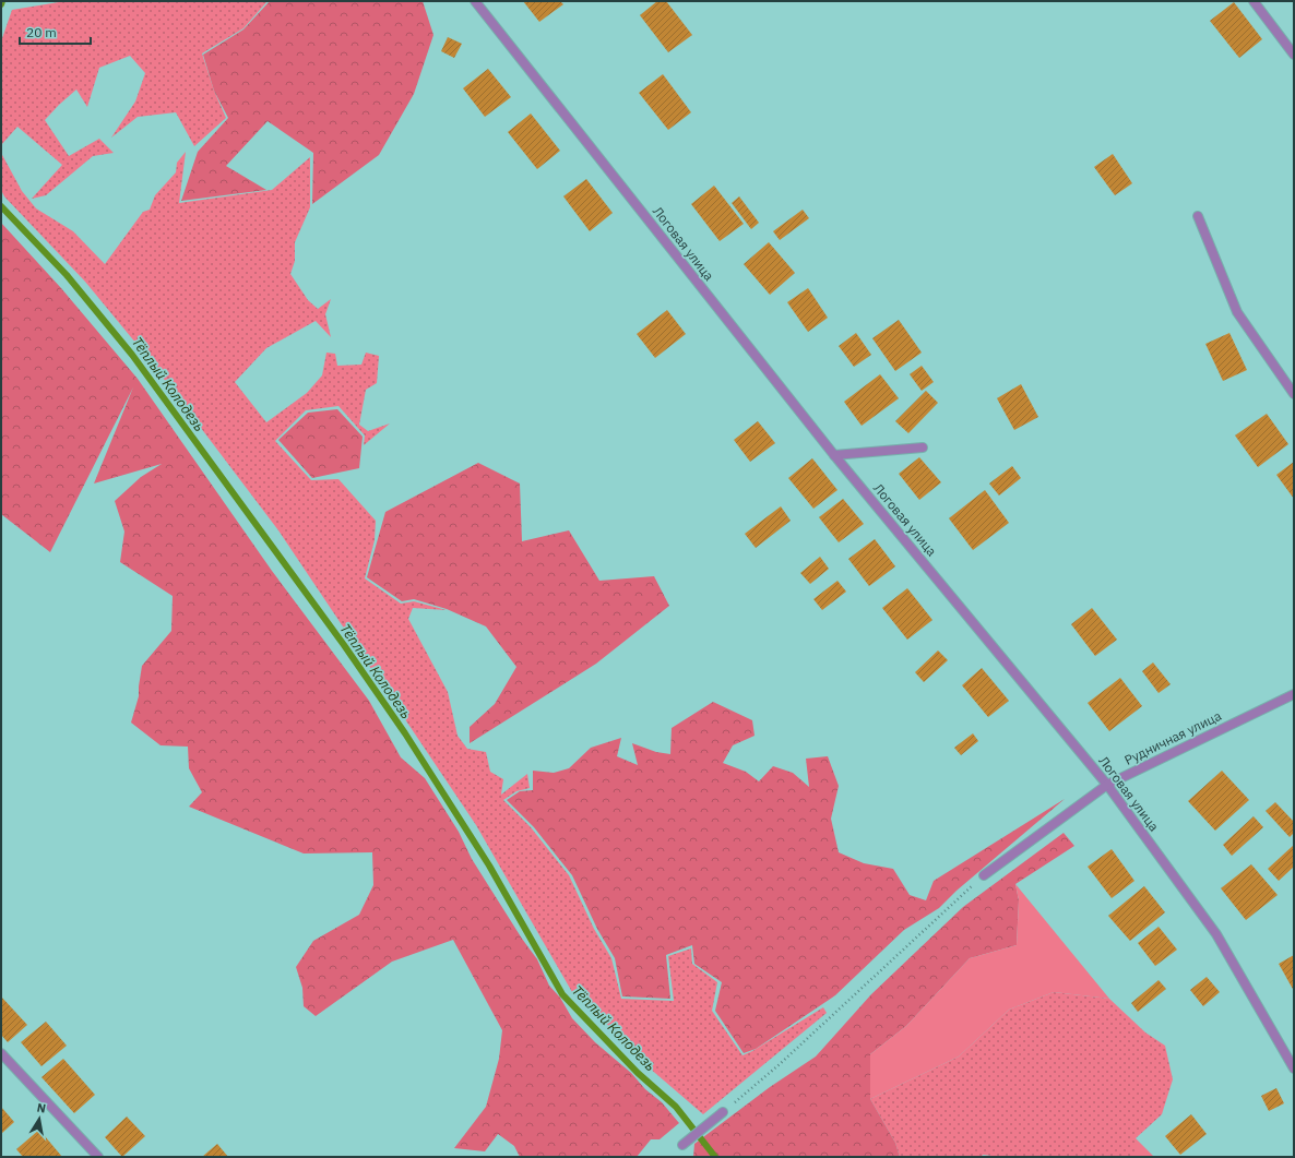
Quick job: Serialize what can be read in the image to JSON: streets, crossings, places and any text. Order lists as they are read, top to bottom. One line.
{"streets":{"street":["Логовая улица","Рудничная улица"]},"crossings":[["Логовая улица","Рудничная улица"]],"water":["Тёплый Колодезь"],"scale_bar":"20 m","north":"top"}
